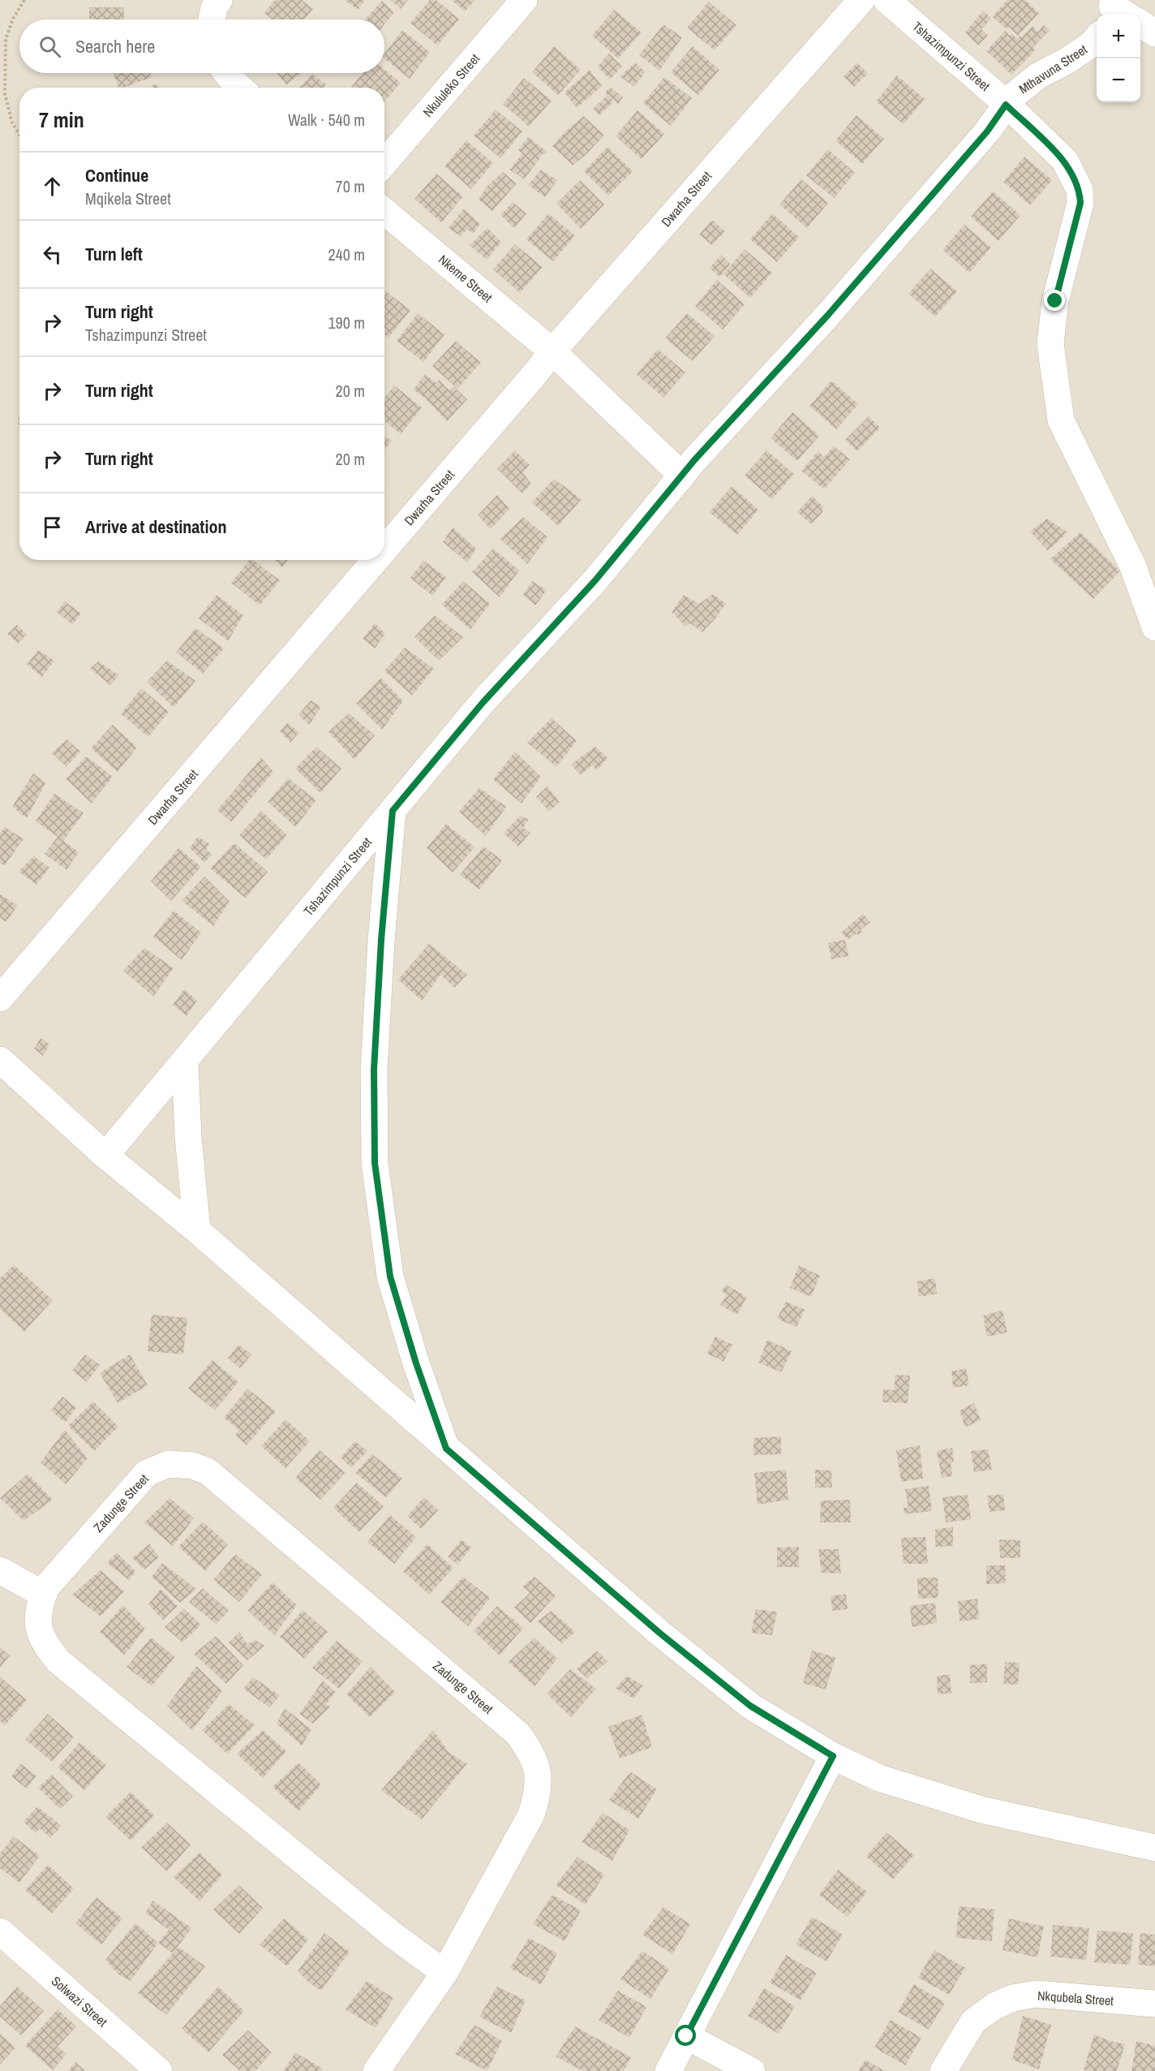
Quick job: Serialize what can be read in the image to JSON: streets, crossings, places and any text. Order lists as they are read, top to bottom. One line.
{"streets":{"street":["Tshazimpunzi Street","Mthavuna Street","Nkululeko Street","Dwarha Street","Nkeme Street","Zadunge Street","Nkqubela Street","Solwazi Street"]},"crossings":[["Tshazimpunzi Street","Mthavuna Street"],["Tshazimpunzi Street","Nkeme Street"],["Dwarha Street","Nkeme Street"]],"page":{"map_buttons":["+","−"],"search":"Search here","heading":["7 min","Walk · 540 m"],"list":[["Continue","Mqikela Street","70 m"],["Turn left","240 m"],["Turn right","Tshazimpunzi Street","190 m"],["Turn right","20 m"],["Turn right","20 m"],"Arrive at destination"]}}
